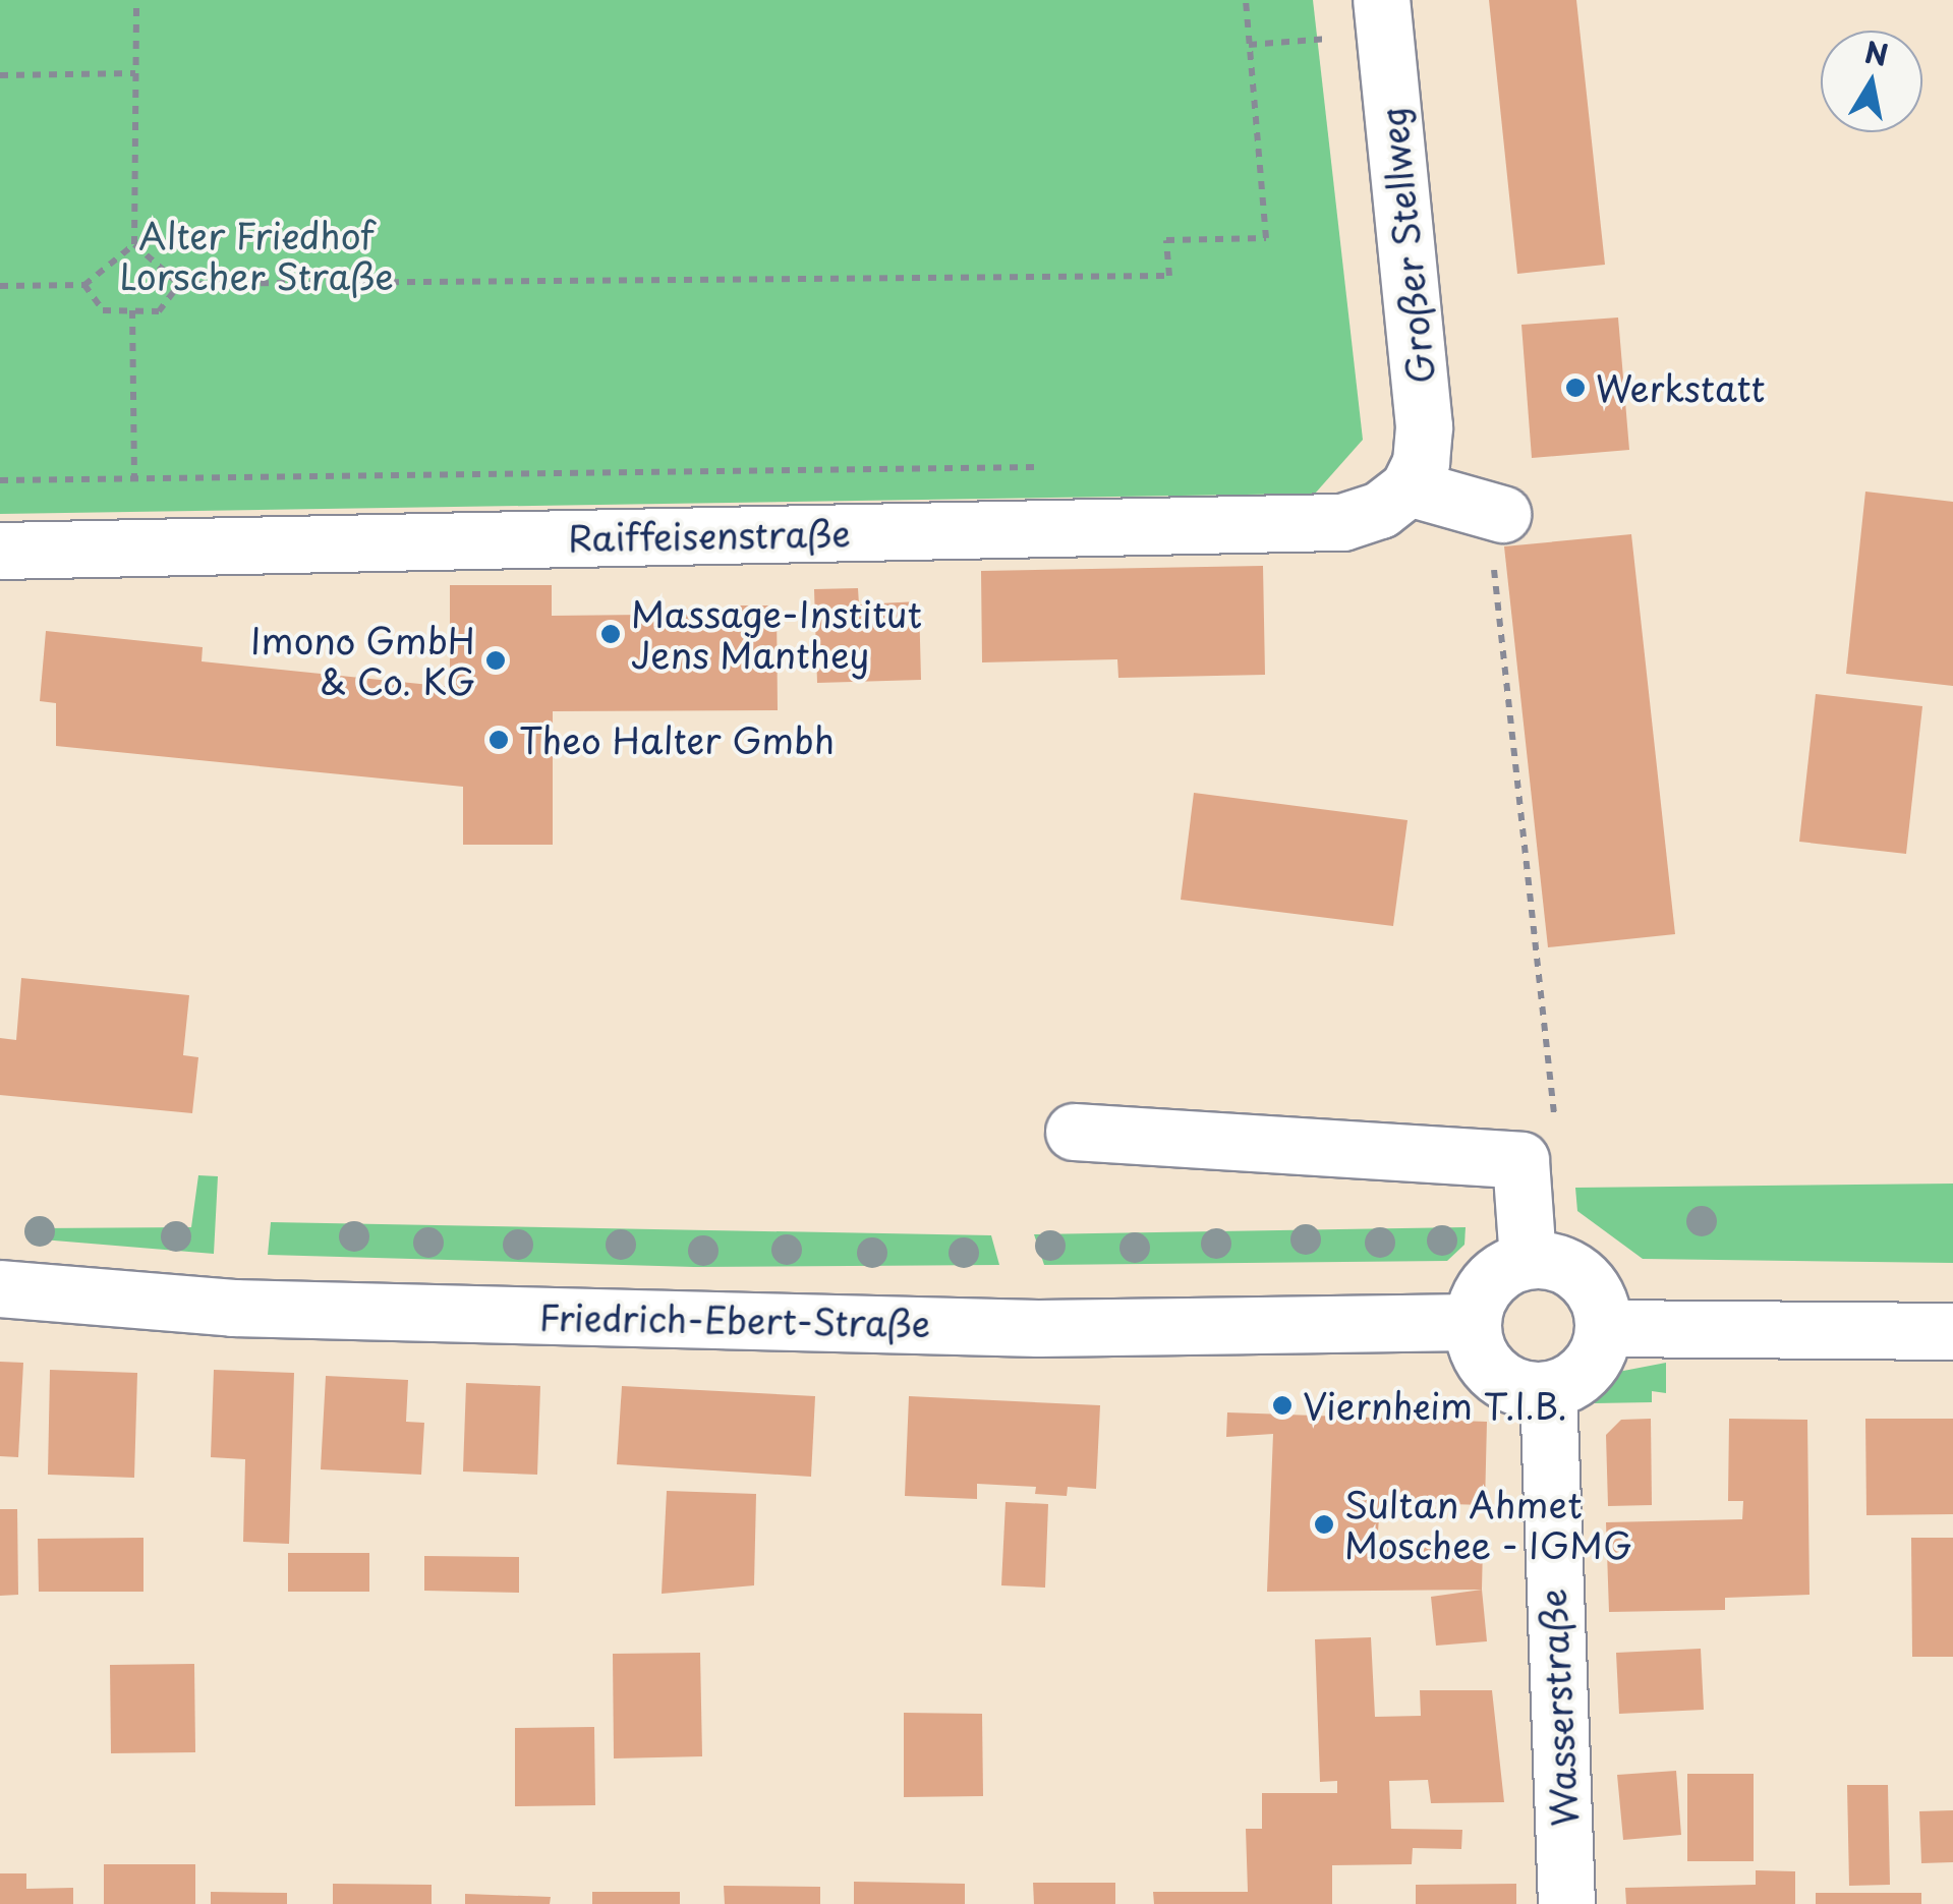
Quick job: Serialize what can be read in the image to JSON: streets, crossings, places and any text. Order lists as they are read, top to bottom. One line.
{"streets":{"street":["Großer Stellweg","Raiffeisenstraße","Friedrich-Ebert-Straße","Wasserstraße"]},"crossings":[["Großer Stellweg","Raiffeisenstraße"],["Friedrich-Ebert-Straße","Wasserstraße"]],"parks":["Alter Friedhof Lorscher Straße"],"places":["Werkstatt","Massage-Institut Jens Manthey","Imono GmbH & Co. KG","Theo Halter Gmbh","Viernheim T.I.B.","Sultan Ahmet Moschee - IGMG"],"north":"top"}
